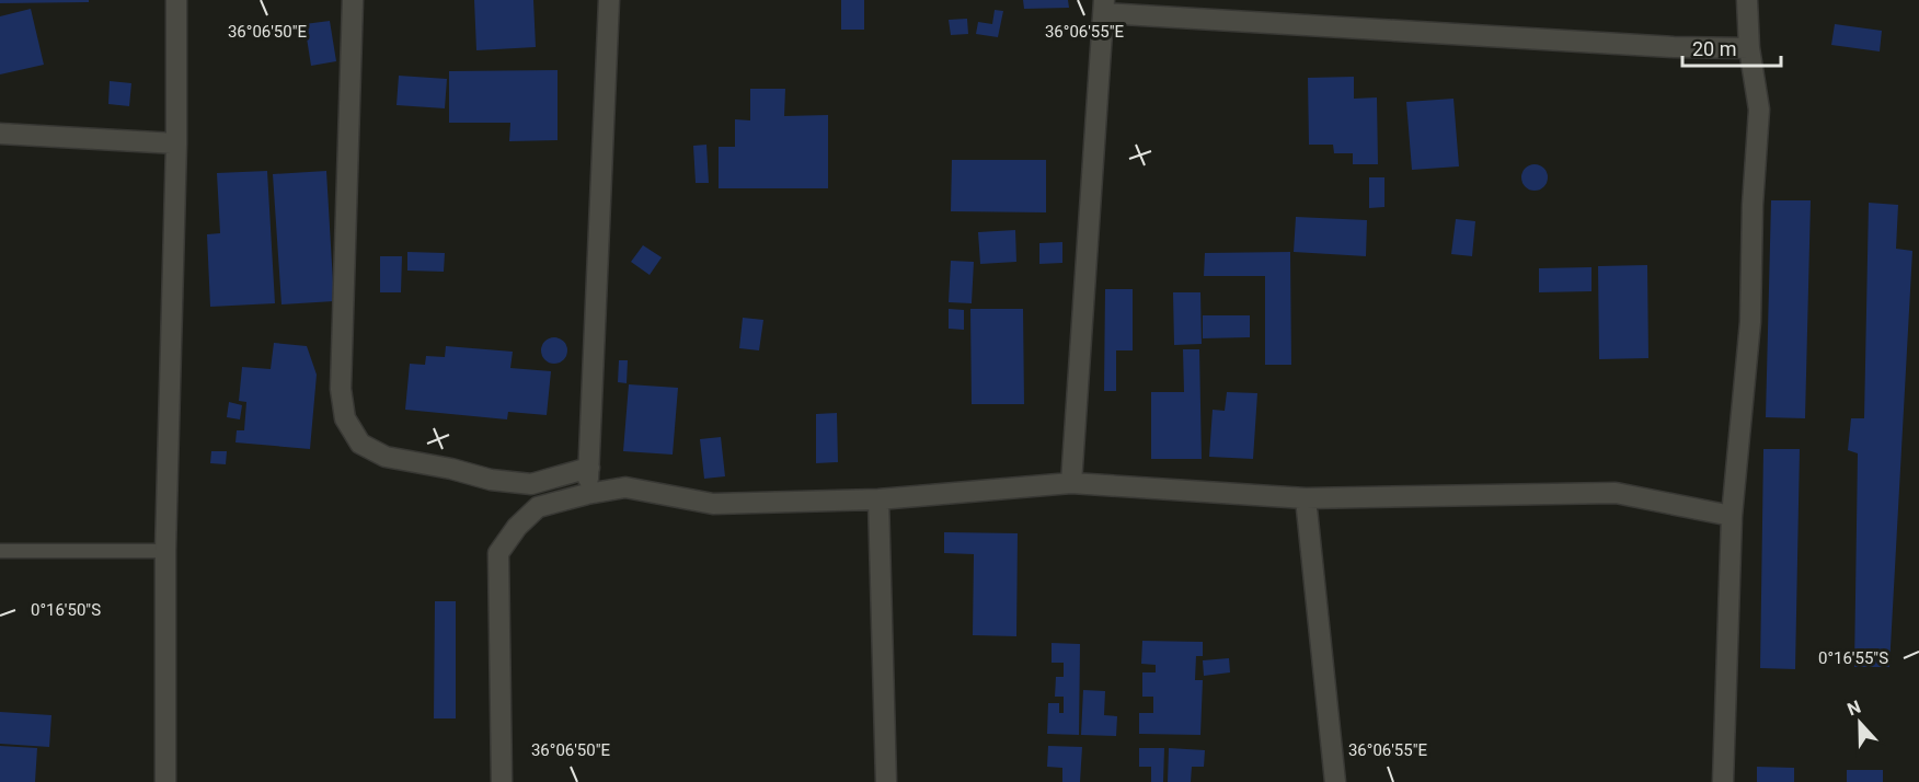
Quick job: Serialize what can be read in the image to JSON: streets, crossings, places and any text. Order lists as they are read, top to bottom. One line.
{"scale_bar":"20 m","north":"top","coordinates":["36°06'50\"E","36°06'55\"E","0°16'50\"S","0°16'55\"S"]}
